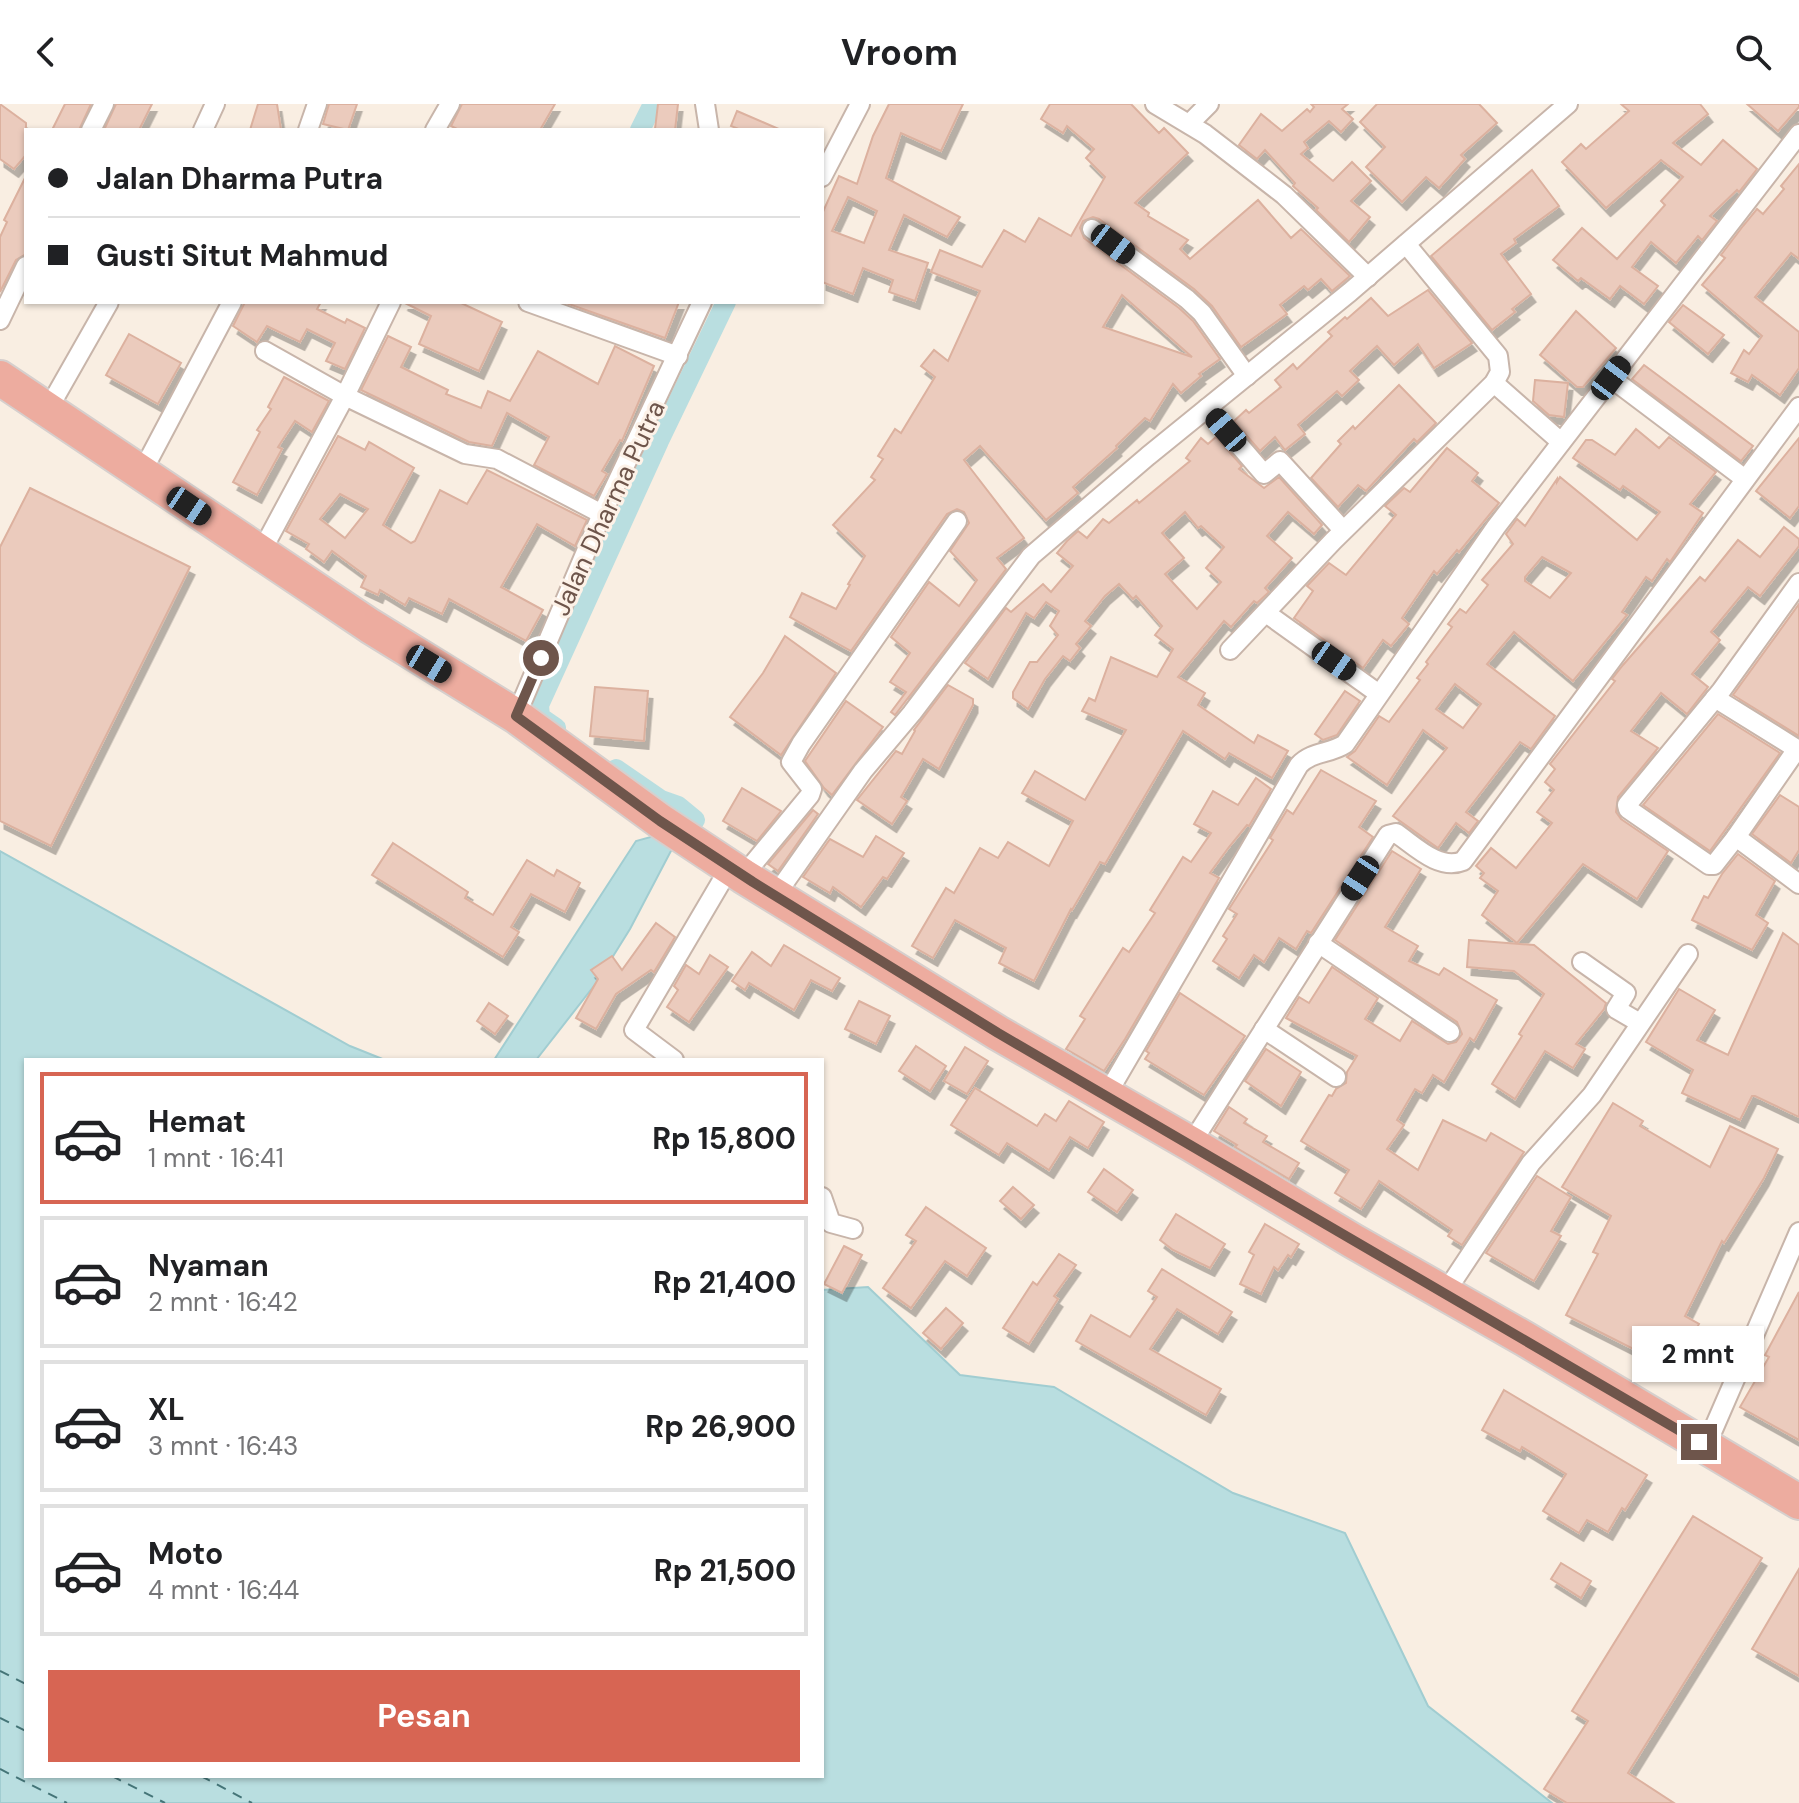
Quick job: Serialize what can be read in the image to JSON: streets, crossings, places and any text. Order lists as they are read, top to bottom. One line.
{"streets":{"street":["Jalan Dharma Putra"]},"page":{"header":"Vroom","banner":["Jalan Dharma Putra","Gusti Situt Mahmud"],"list":[{"name":"Hemat","note":"1 mnt · 16:41","value":"Rp 15,800"},{"name":"Nyaman","note":"2 mnt · 16:42","value":"Rp 21,400"},{"name":"XL","note":"3 mnt · 16:43","value":"Rp 26,900"},{"name":"Moto","note":"4 mnt · 16:44","value":"Rp 21,500"}],"bubble":"2 mnt","buttons":"Pesan"}}
